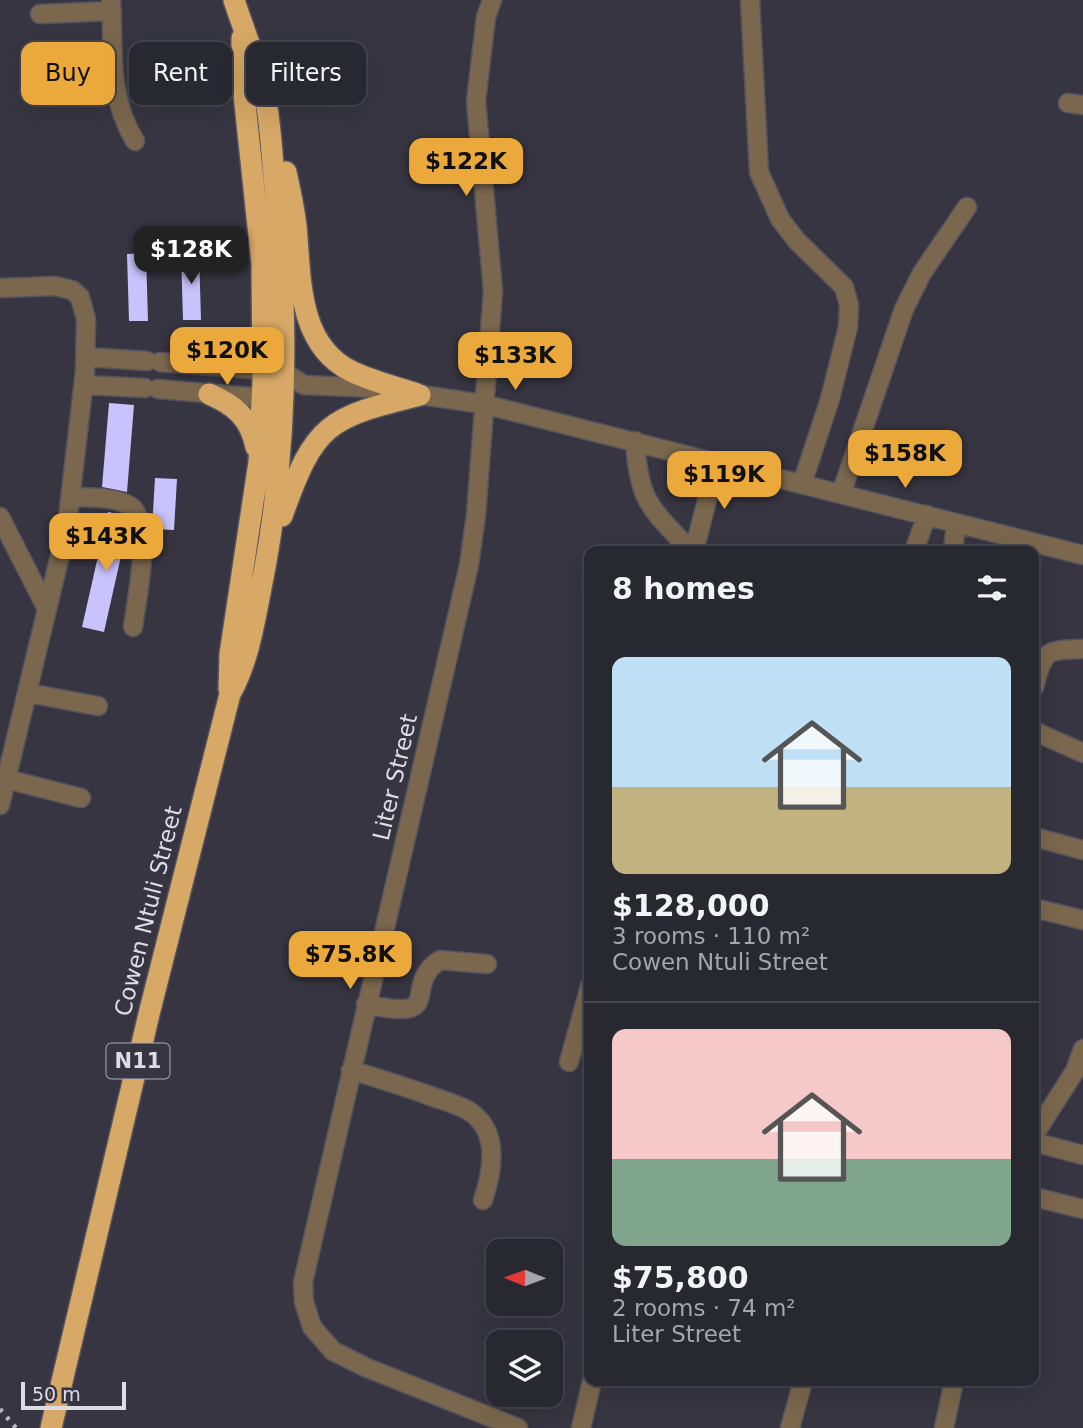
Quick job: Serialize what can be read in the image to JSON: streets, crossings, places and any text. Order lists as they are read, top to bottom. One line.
{"streets":{"highway":["Cowen Ntuli Street","N11"],"street":["Liter Street"]},"scale_bar":"50 m","north":"left","page":{"chip":["Buy","Rent","Filters"],"price":["$122K","$128K","$120K","$133K","$158K","$119K","$143K","$75.8K"],"heading":"8 homes","list":[{"name":"$128,000","note":"3 rooms · 110 m² · Cowen Ntuli Street"},{"name":"$75,800","note":"2 rooms · 74 m² · Liter Street"}],"scale":"50 m"}}
